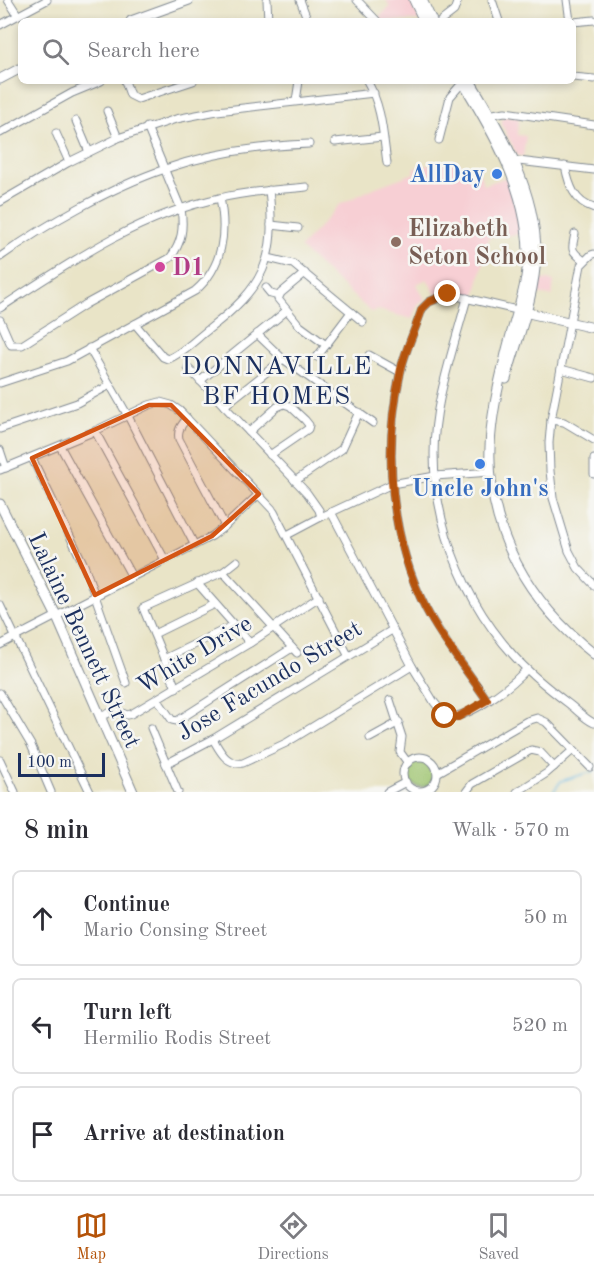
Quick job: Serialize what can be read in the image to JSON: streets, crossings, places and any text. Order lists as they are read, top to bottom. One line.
{"streets":{"main road":["Lalaine Bennett Street"],"street":["White Drive","Jose Facundo Street"]},"crossings":[["Lalaine Bennett Street","White Drive"]],"districts":["DONNAVILLE BF HOMES"],"places":["AllDay","Elizabeth Seton School","D1","Uncle John's"],"scale_bar":"100 m","page":{"search":"Search here","scale":"100 m","heading":["8 min","Walk · 570 m"],"list":[["Continue","Mario Consing Street","50 m"],["Turn left","Hermilio Rodis Street","520 m"],"Arrive at destination"],"nav":["Map","Directions","Saved"]}}
